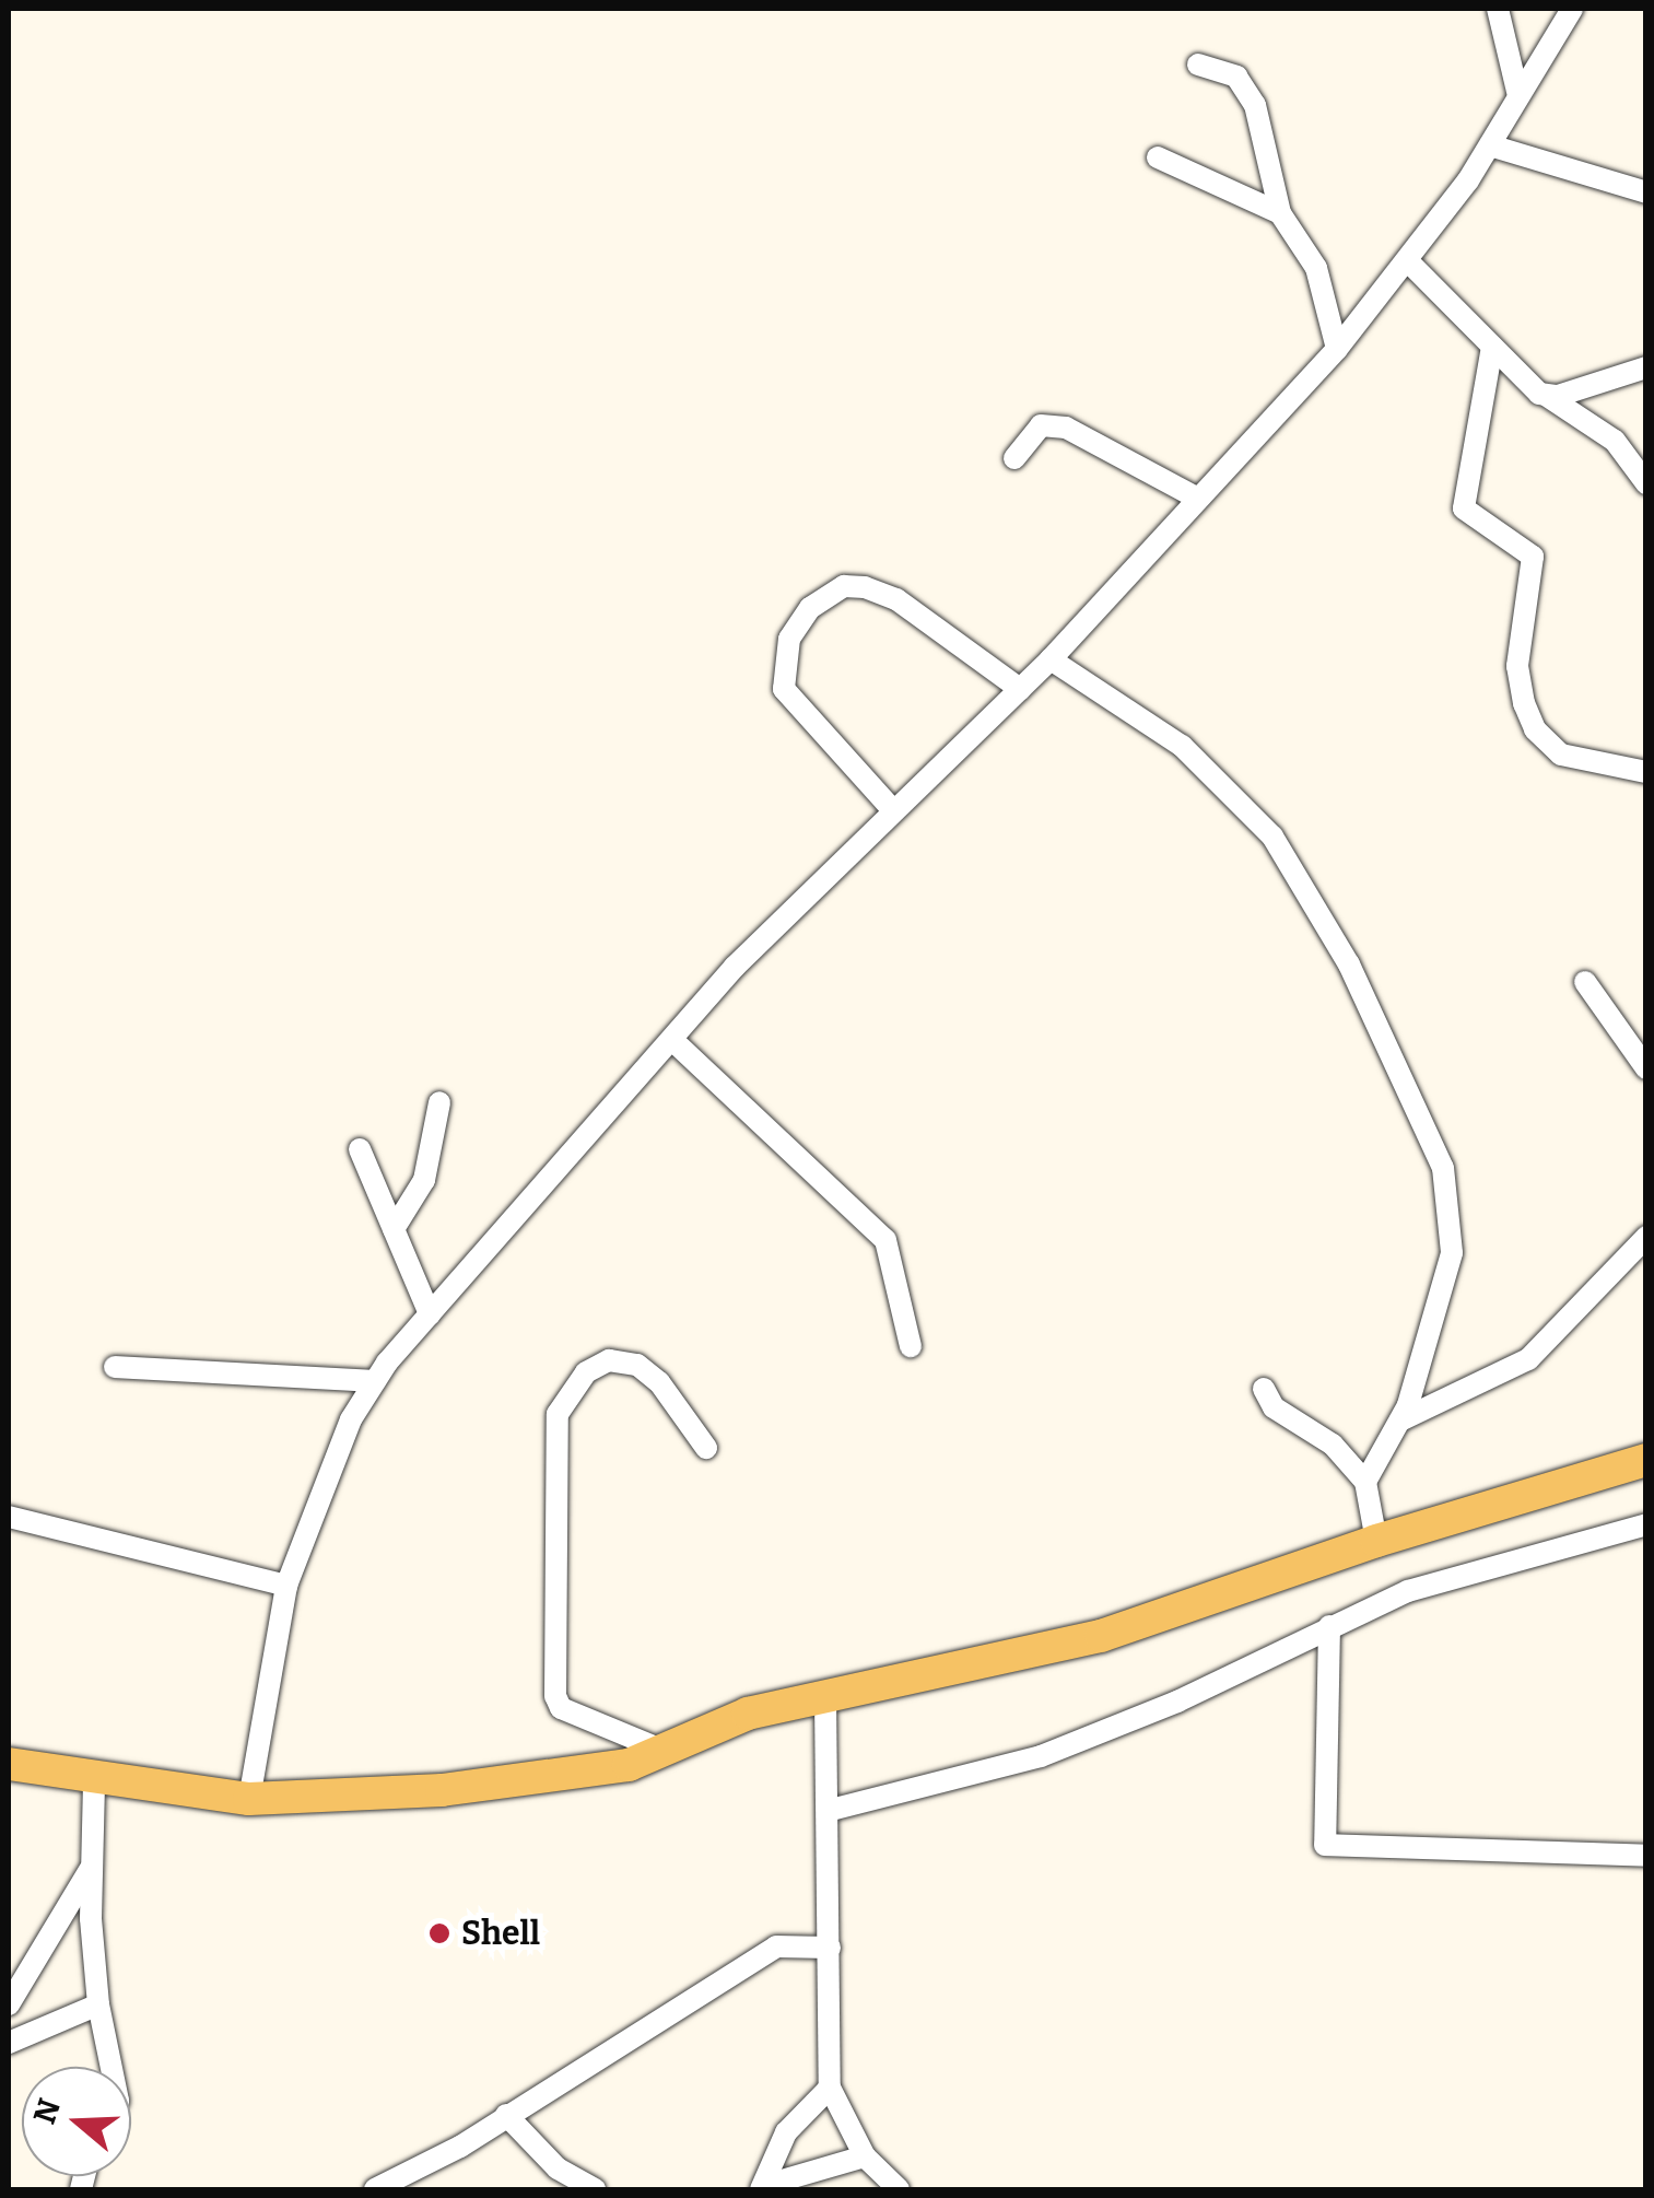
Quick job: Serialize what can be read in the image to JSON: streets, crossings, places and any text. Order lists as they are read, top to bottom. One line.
{"places":["Shell"],"north":"left"}
